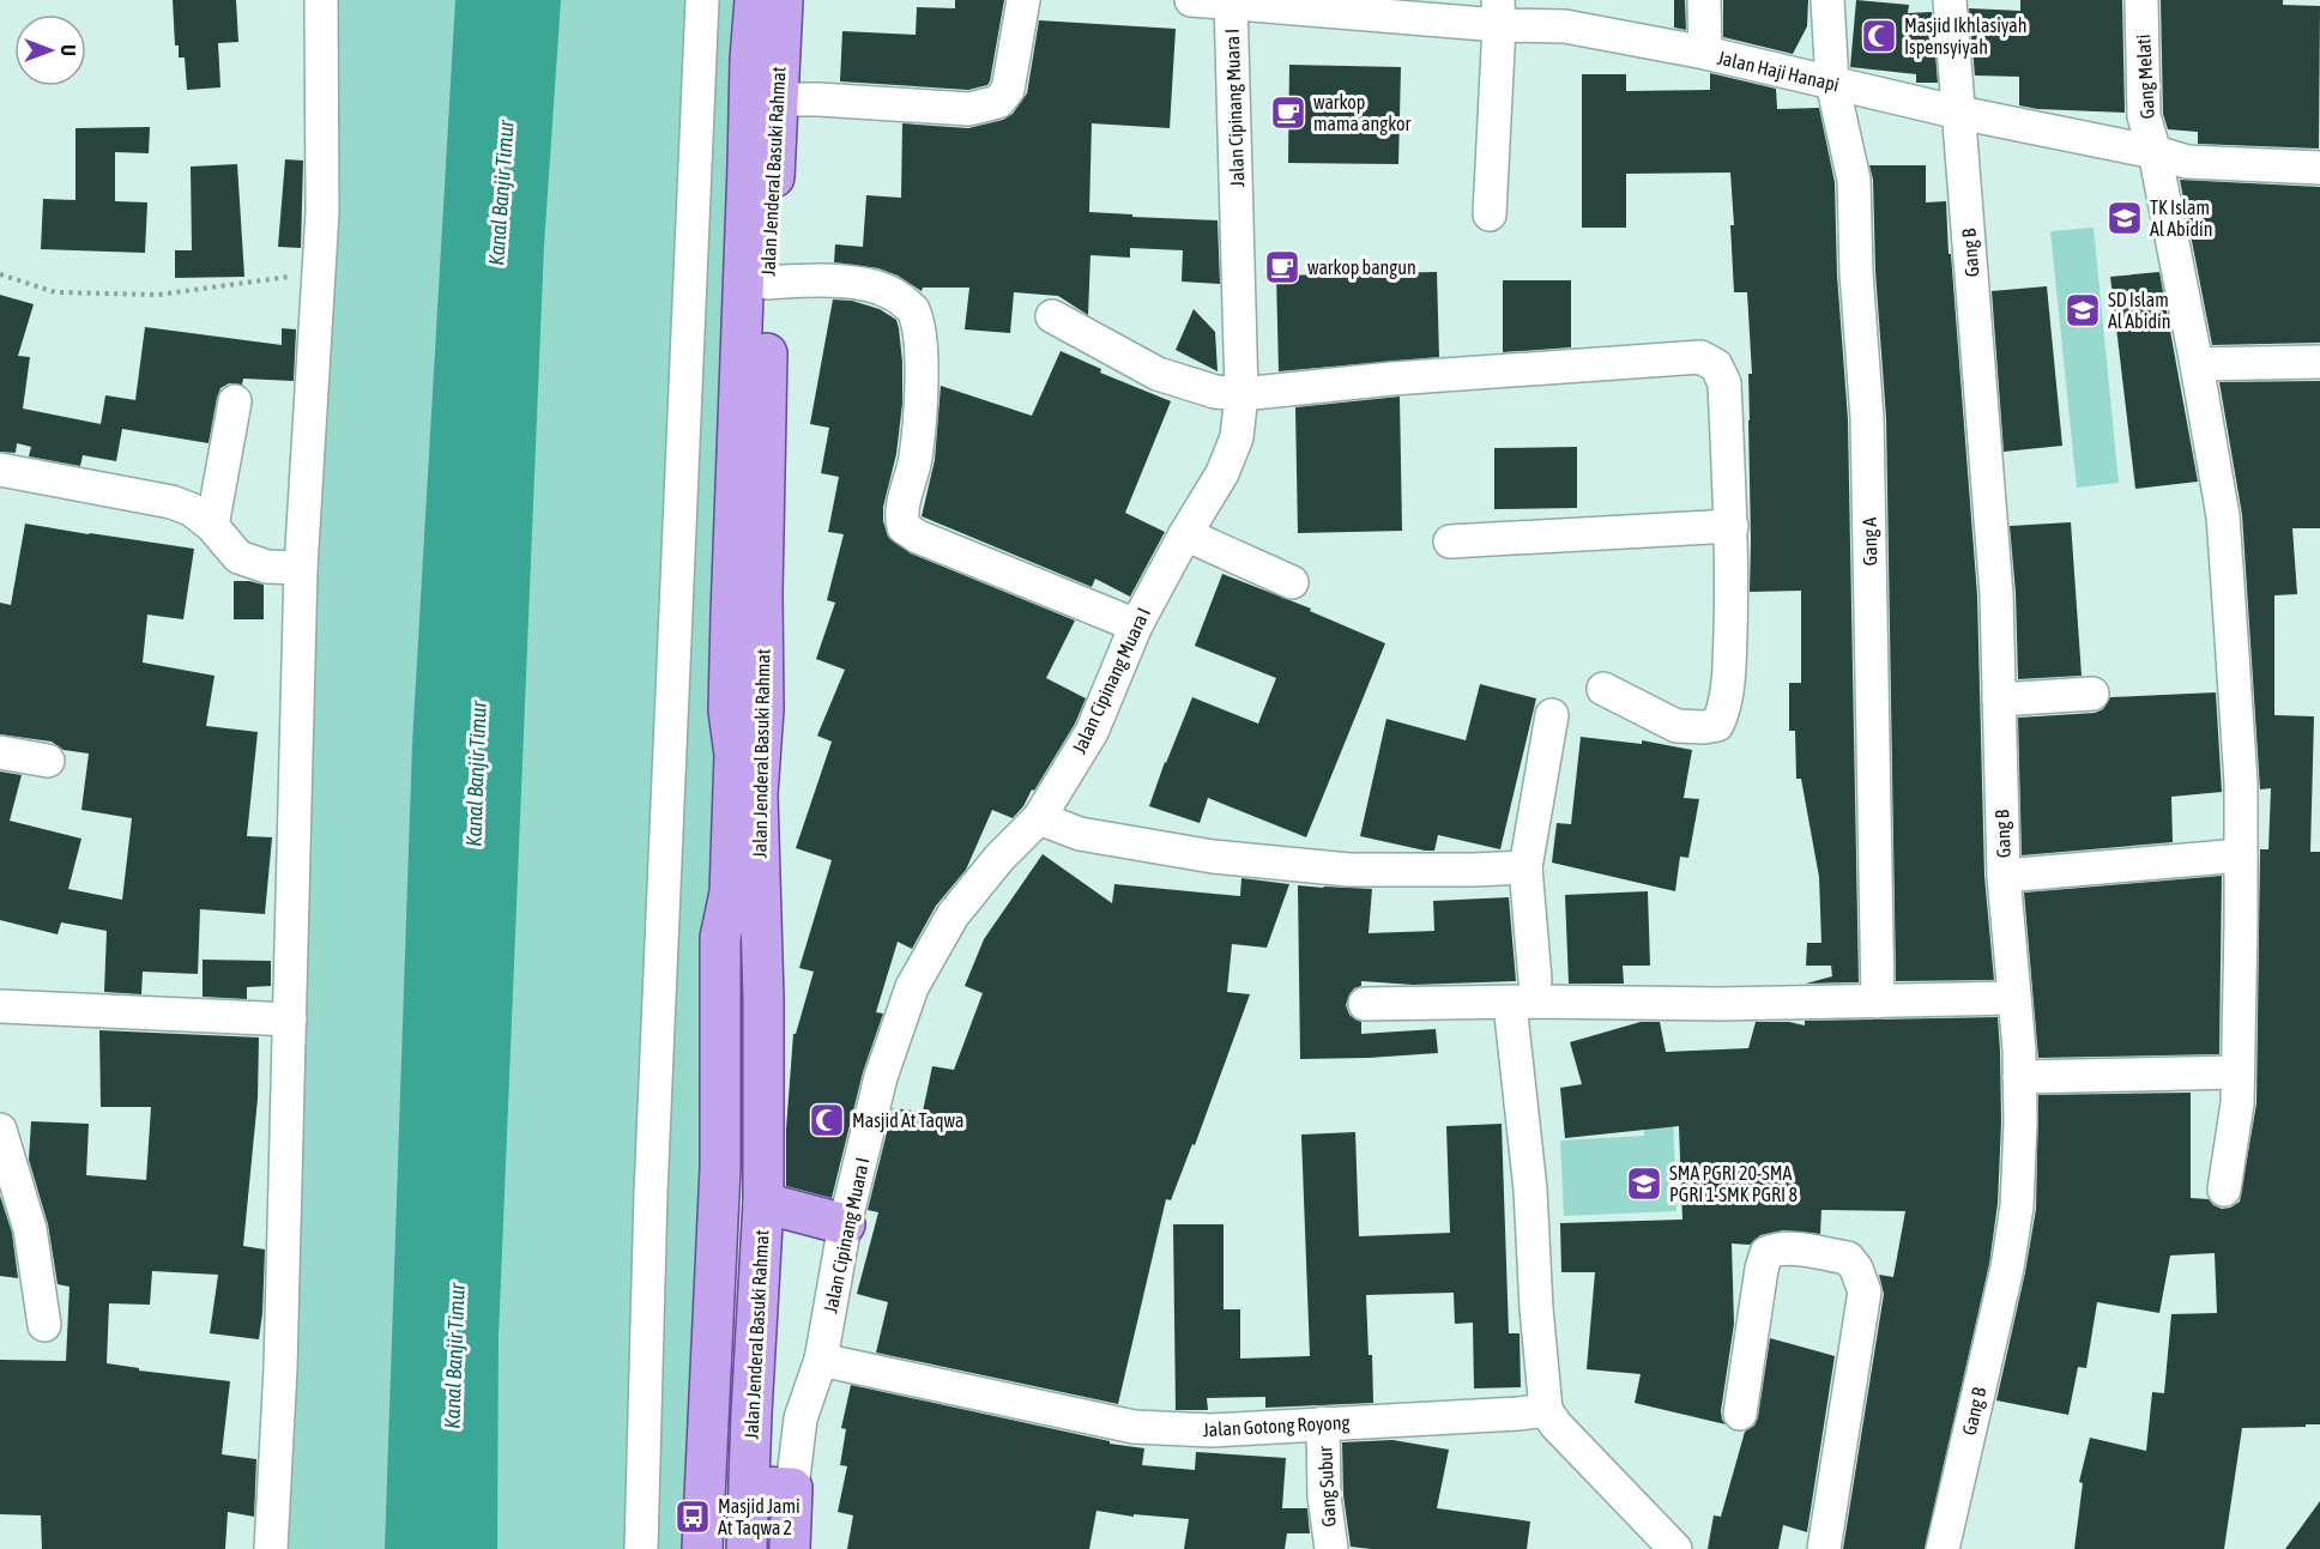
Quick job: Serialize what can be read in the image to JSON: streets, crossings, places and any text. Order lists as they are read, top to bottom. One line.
{"streets":{"main road":["Jalan Jenderal Basuki Rahmat"],"street":["Jalan Haji Hanapi","Gang Melati","Jalan Cipinang Muara I","Gang B","Gang A","Jalan Gotong Royong","Gang Subur"]},"crossings":[["Jalan Haji Hanapi","Gang Melati"],["Jalan Haji Hanapi","Jalan Cipinang Muara I"],["Jalan Haji Hanapi","Gang B"],["Jalan Haji Hanapi","Gang A"],["Jalan Cipinang Muara I","Jalan Gotong Royong"],["Jalan Gotong Royong","Gang Subur"]],"water":["Kanal Banjir Timur"],"places":{"mosque":["Masjid Ikhlasiyah Ispensyiyah","Masjid At Taqwa"],"cafe":["warkop mama angkor","warkop bangun"],"school or university":["TK Islam Al Abidin","SD Islam Al Abidin","SMA PGRI 20-SMA PGRI 1-SMK PGRI 8"],"bus stop":["Masjid Jami At Taqwa 2"]},"north":"right"}
